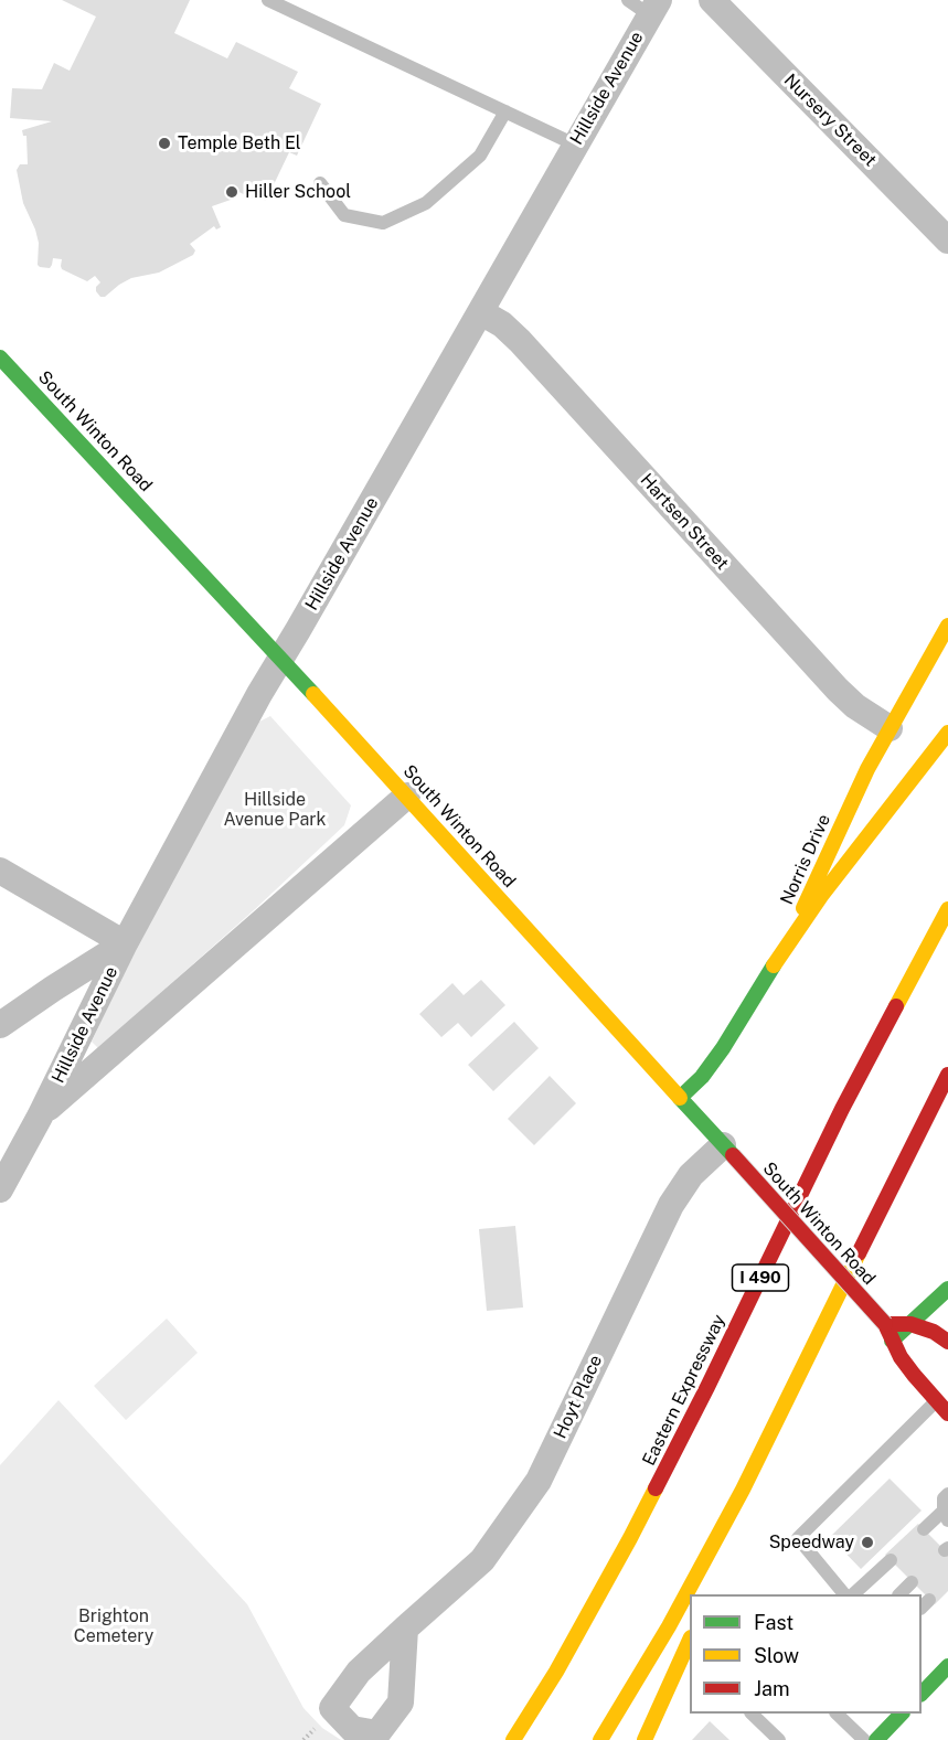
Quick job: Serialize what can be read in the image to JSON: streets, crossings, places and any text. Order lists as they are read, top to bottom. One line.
{"streets":{"main road":["South Winton Road","Norris Drive","I 490","Eastern Expressway"],"street":["Hillside Avenue","Nursery Street","Hartsen Street","Hoyt Place"]},"crossings":[["Hillside Avenue","South Winton Road"],["Hillside Avenue","Hartsen Street"],["South Winton Road","Norris Drive"],["South Winton Road","Hoyt Place"],["Hartsen Street","Norris Drive"]],"parks":["Hillside Avenue Park","Brighton Cemetery"],"places":["Temple Beth El","Hiller School","Speedway"],"legend":["Fast","Slow","Jam"]}
